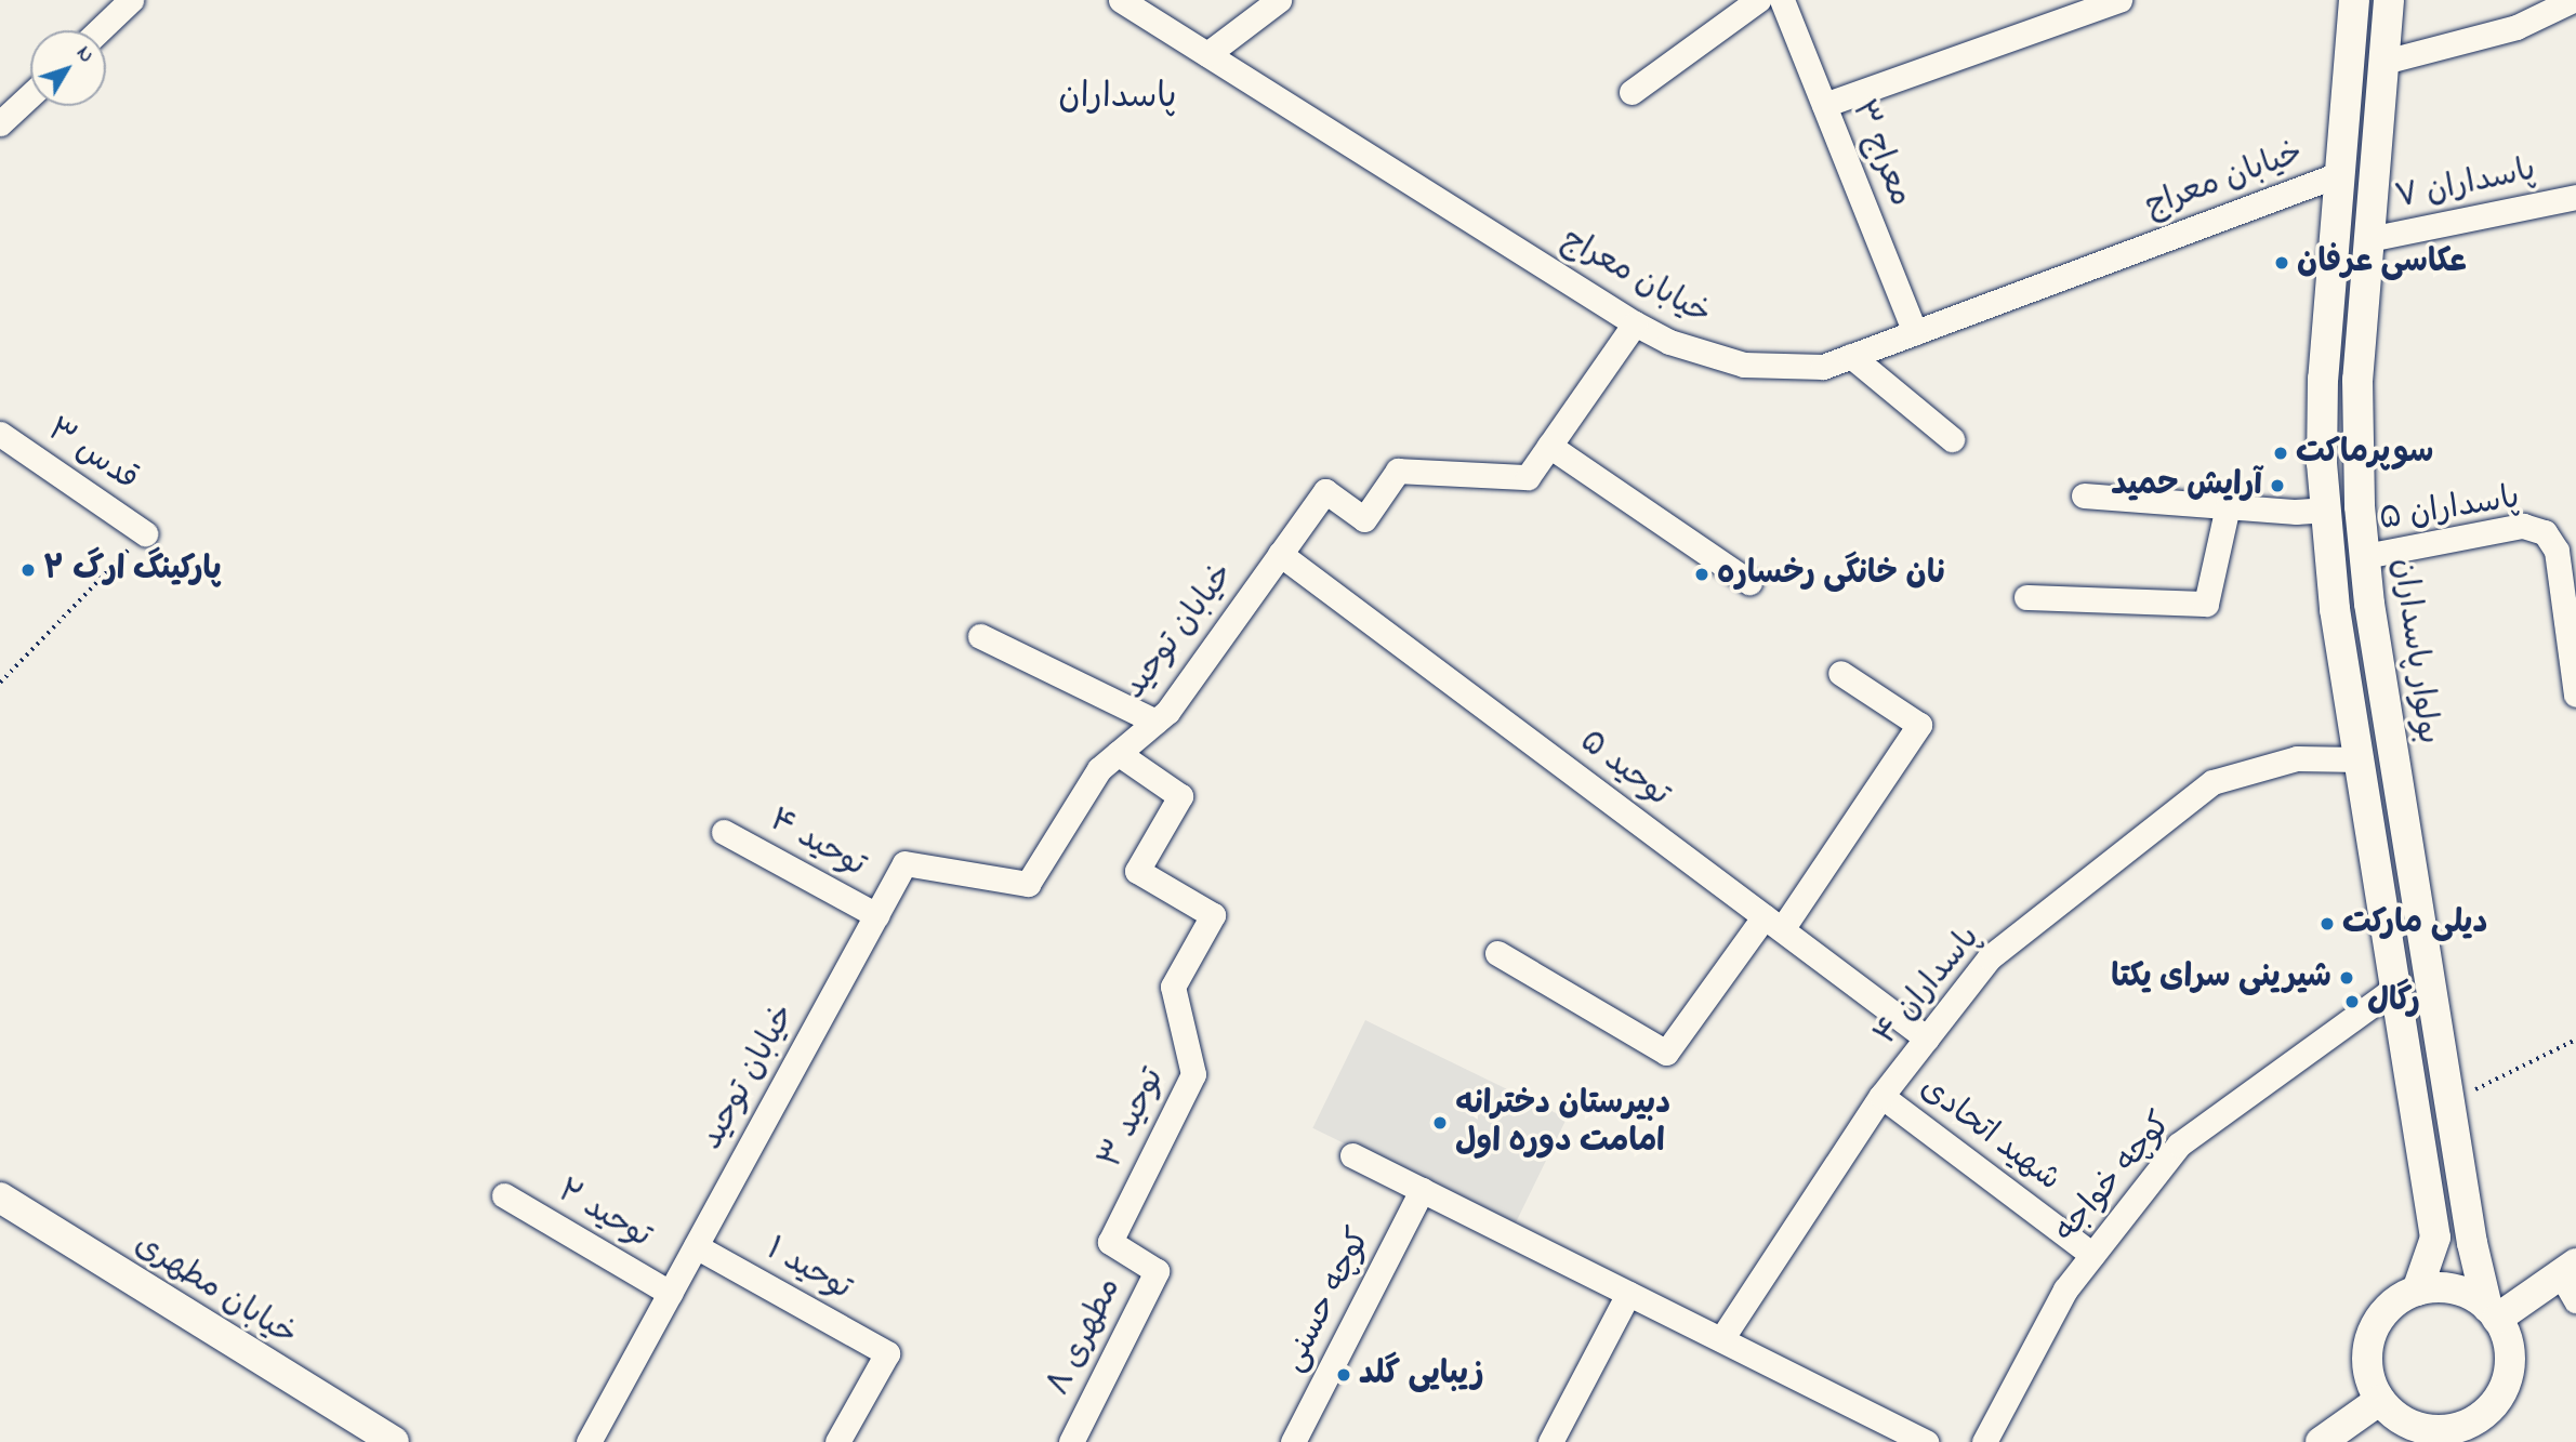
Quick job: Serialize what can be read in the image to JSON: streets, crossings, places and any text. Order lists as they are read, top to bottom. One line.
{"streets":{"main road":["بولوار پاسداران","خیابان مطهری"],"street":["معراج ۳","خیابان معراج","پاسداران ۷","قدس ۳","پاسداران ۵","خیابان توحید","توحید ۵","توحید ۴","پاسداران ۴","توحید ۳","شهید اتحادی","کوچه خواجه","توحید ۲","توحید ۱","کوچه حسنی","مطهری ۸"]},"crossings":[["معراج ۳","خیابان معراج"],["خیابان معراج","خیابان توحید"],["پاسداران ۷","بولوار پاسداران"],["پاسداران ۵","بولوار پاسداران"],["خیابان توحید","توحید ۵"],["خیابان توحید","توحید ۴"],["خیابان توحید","توحید ۳"],["خیابان توحید","توحید ۲"],["خیابان توحید","توحید ۱"],["توحید ۵","پاسداران ۴"],["پاسداران ۴","شهید اتحادی"],["توحید ۳","مطهری ۸"],["شهید اتحادی","کوچه خواجه"]],"districts":["پاسداران"],"places":["عکاسی عرفان","سوپرماکت","آرایش حمید","پارکینگ ارگ ۲","نان خانگی رخساره","دیلی مارکت","شیرینی سرای یکتا","رگال","دبیرستان دخترانه امامت دوره اول","زیبایی گلد"],"north":"top right"}
